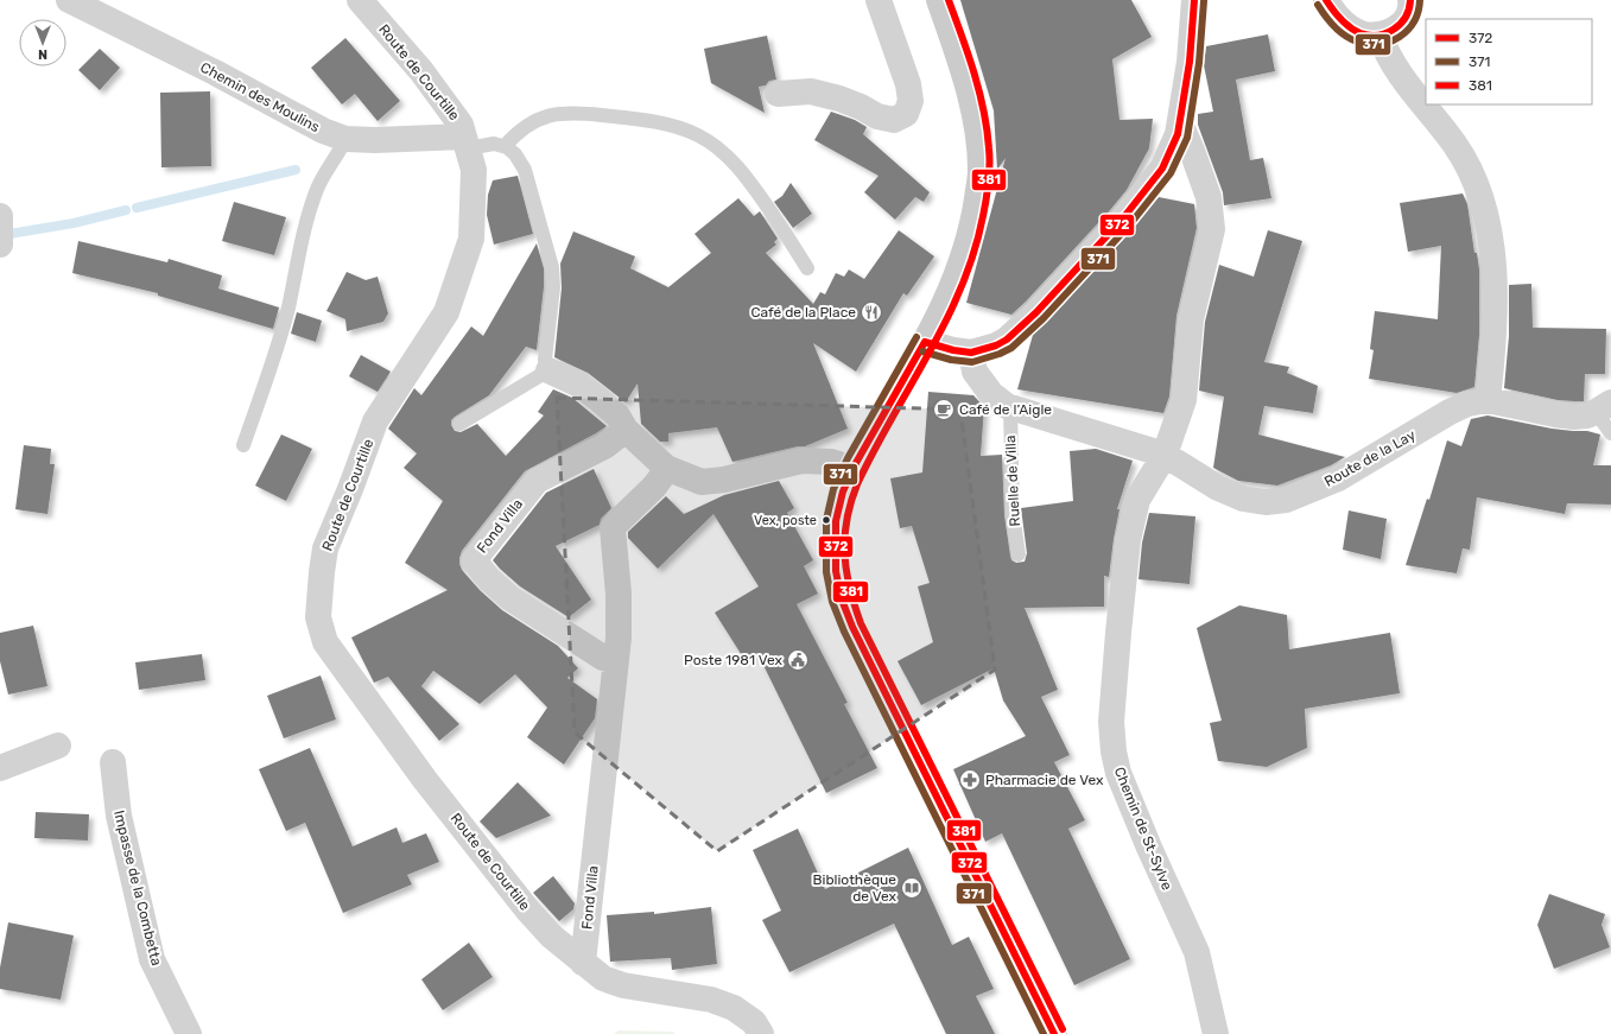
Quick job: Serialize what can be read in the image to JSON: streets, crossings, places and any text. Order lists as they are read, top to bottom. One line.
{"streets":{"street":["Route de Courtille","Chemin des Moulins","Route de la Lay","Fond Villa","Chemin de St-Sylve","Impasse de la Combetta"],"lane":["Ruelle de Villa"]},"crossings":[["Route de Courtille","Chemin des Moulins"],["Route de Courtille","Fond Villa"],["Route de la Lay","Ruelle de Villa"],["Route de la Lay","Chemin de St-Sylve"]],"places":{"restaurant":["Café de la Place"],"cafe":["Café de l’Aigle"],"other":["Vex, poste"],"public building":["Poste 1981 Vex"],"pharmacy":["Pharmacie de Vex"],"library":["Bibliothèque de Vex"]},"lines":["transit line 372","transit line 371","transit line 381"],"legend":["372","371","381"],"north":"bottom"}
